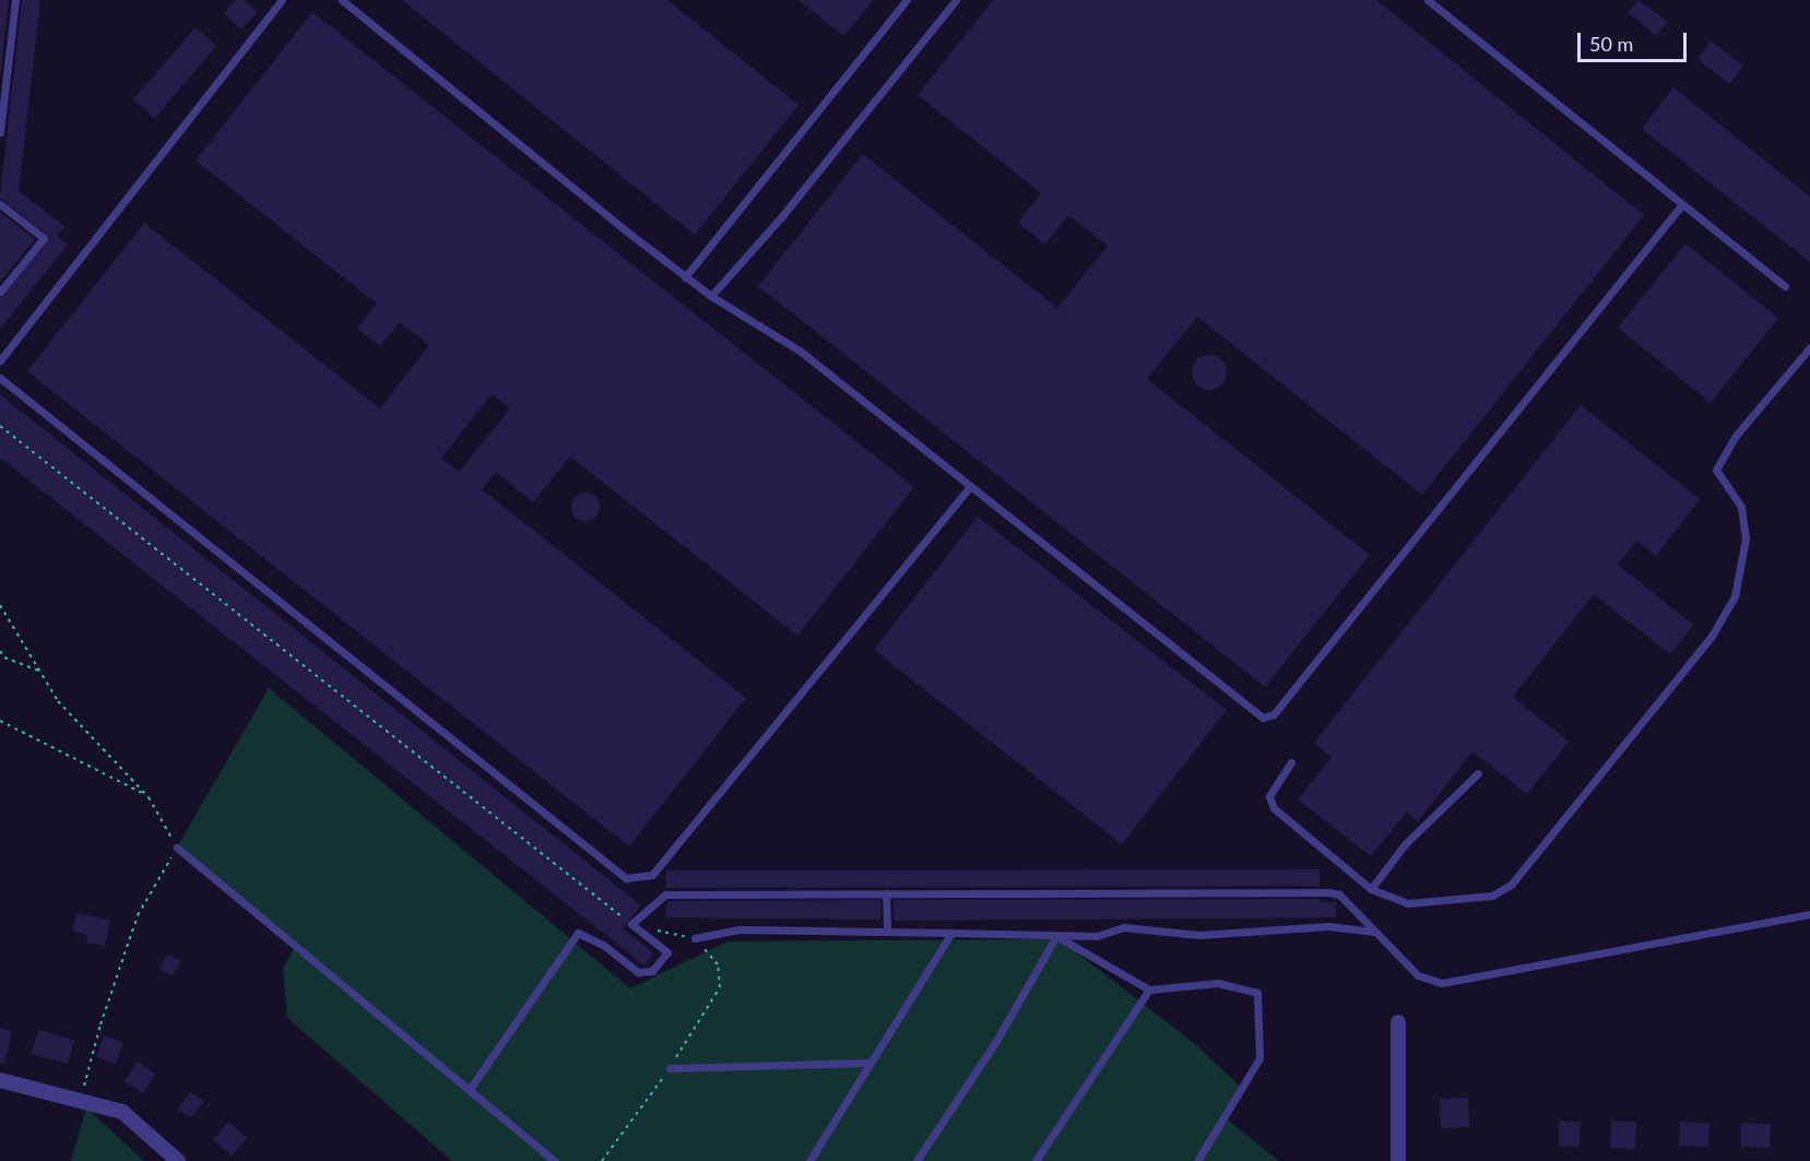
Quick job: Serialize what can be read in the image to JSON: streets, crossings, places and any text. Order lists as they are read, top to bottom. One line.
{"scale_bar":"50 m"}
